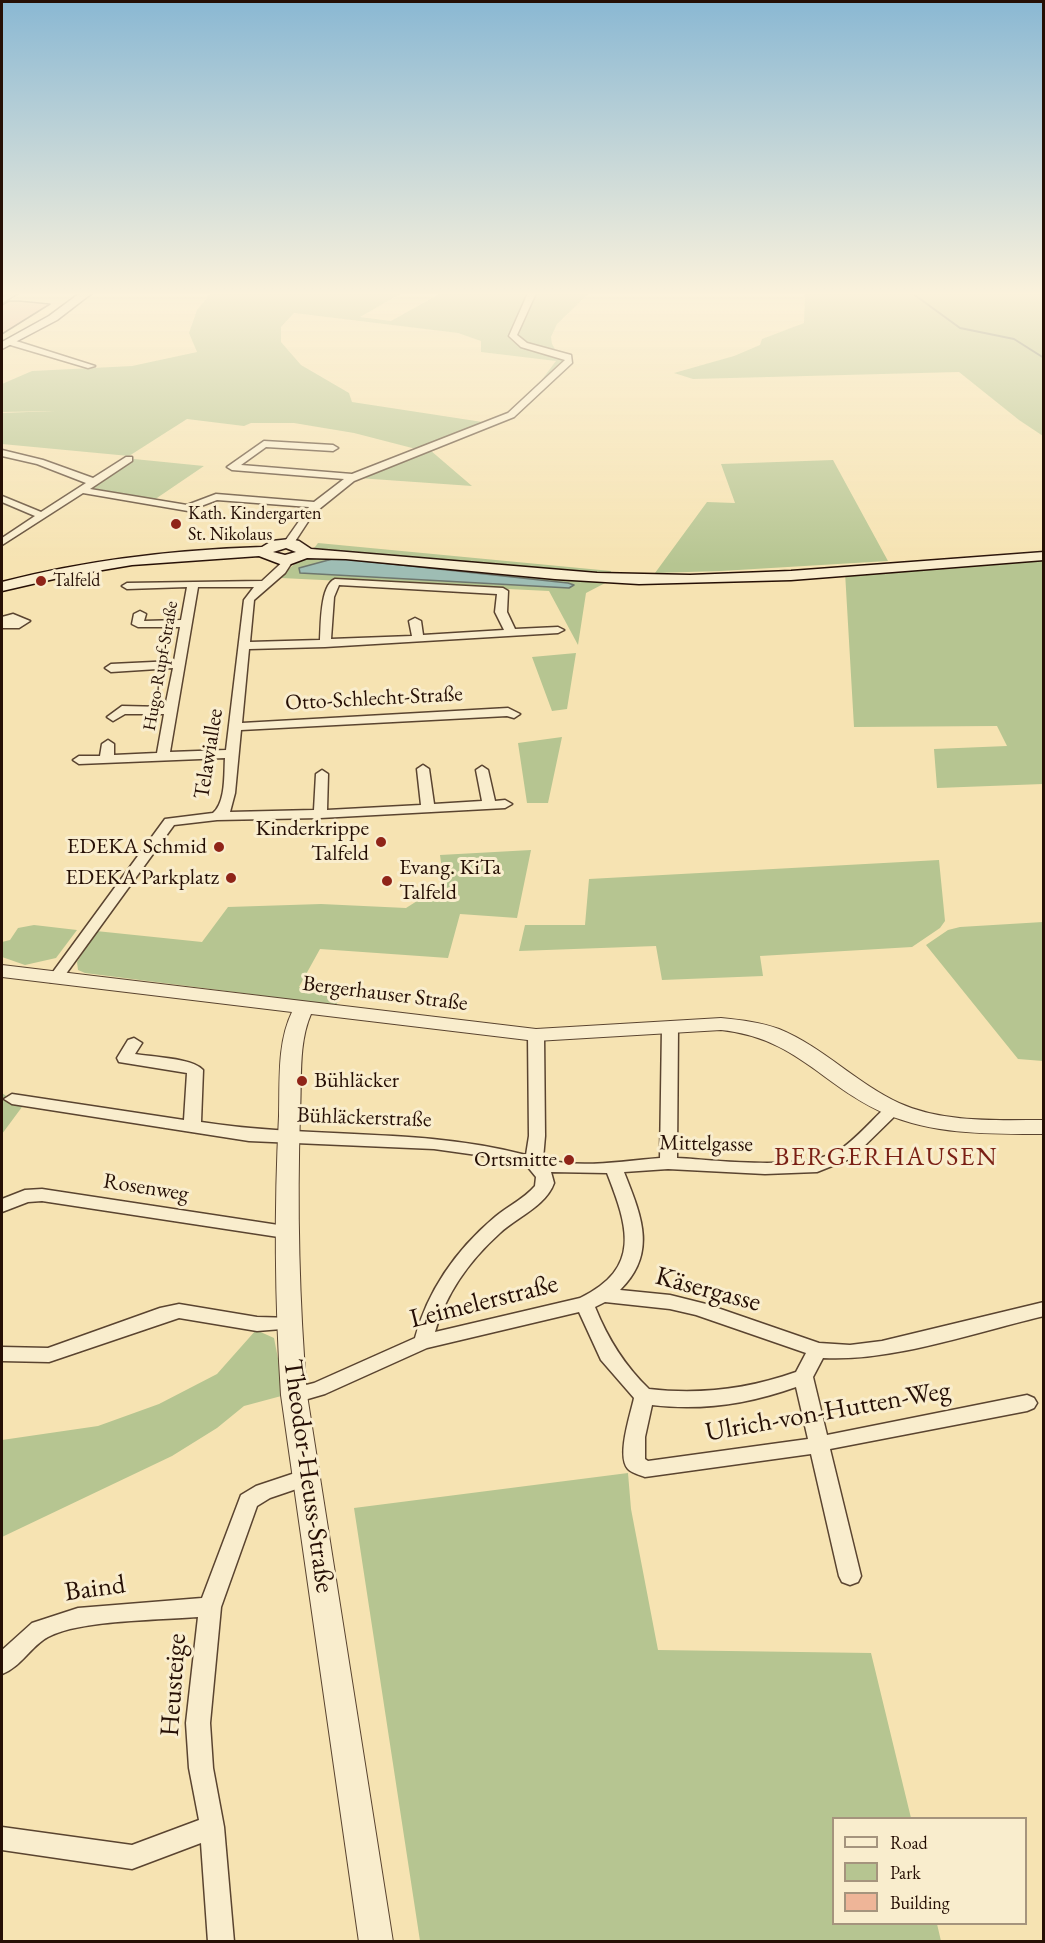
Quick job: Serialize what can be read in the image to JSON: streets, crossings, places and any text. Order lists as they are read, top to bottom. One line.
{"streets":{"street":["Hugo-Rupf-Straße","Otto-Schlecht-Straße","Telawiallee","Bergerhauser Straße","Bühläckerstraße","Mittelgasse","Rosenweg","Käsergasse","Leimelerstraße","Ulrich-von-Hutten-Weg","Theodor-Heuss-Straße","Baind","Heusteige"]},"crossings":[["Hugo-Rupf-Straße","Telawiallee"],["Otto-Schlecht-Straße","Telawiallee"],["Telawiallee","Bergerhauser Straße"],["Bergerhauser Straße","Mittelgasse"],["Bergerhauser Straße","Theodor-Heuss-Straße"],["Bühläckerstraße","Mittelgasse"],["Bühläckerstraße","Theodor-Heuss-Straße"],["Rosenweg","Theodor-Heuss-Straße"],["Leimelerstraße","Ulrich-von-Hutten-Weg"],["Leimelerstraße","Theodor-Heuss-Straße"],["Theodor-Heuss-Straße","Heusteige"],["Baind","Heusteige"]],"districts":["BERGERHAUSEN"],"places":["Kath. Kindergarten St. Nikolaus","Talfeld","Kinderkrippe Talfeld","EDEKA Schmid","EDEKA Parkplatz","Evang. KiTa Talfeld","Bühläcker","Ortsmitte"],"legend":["Road","Park","Building"]}
